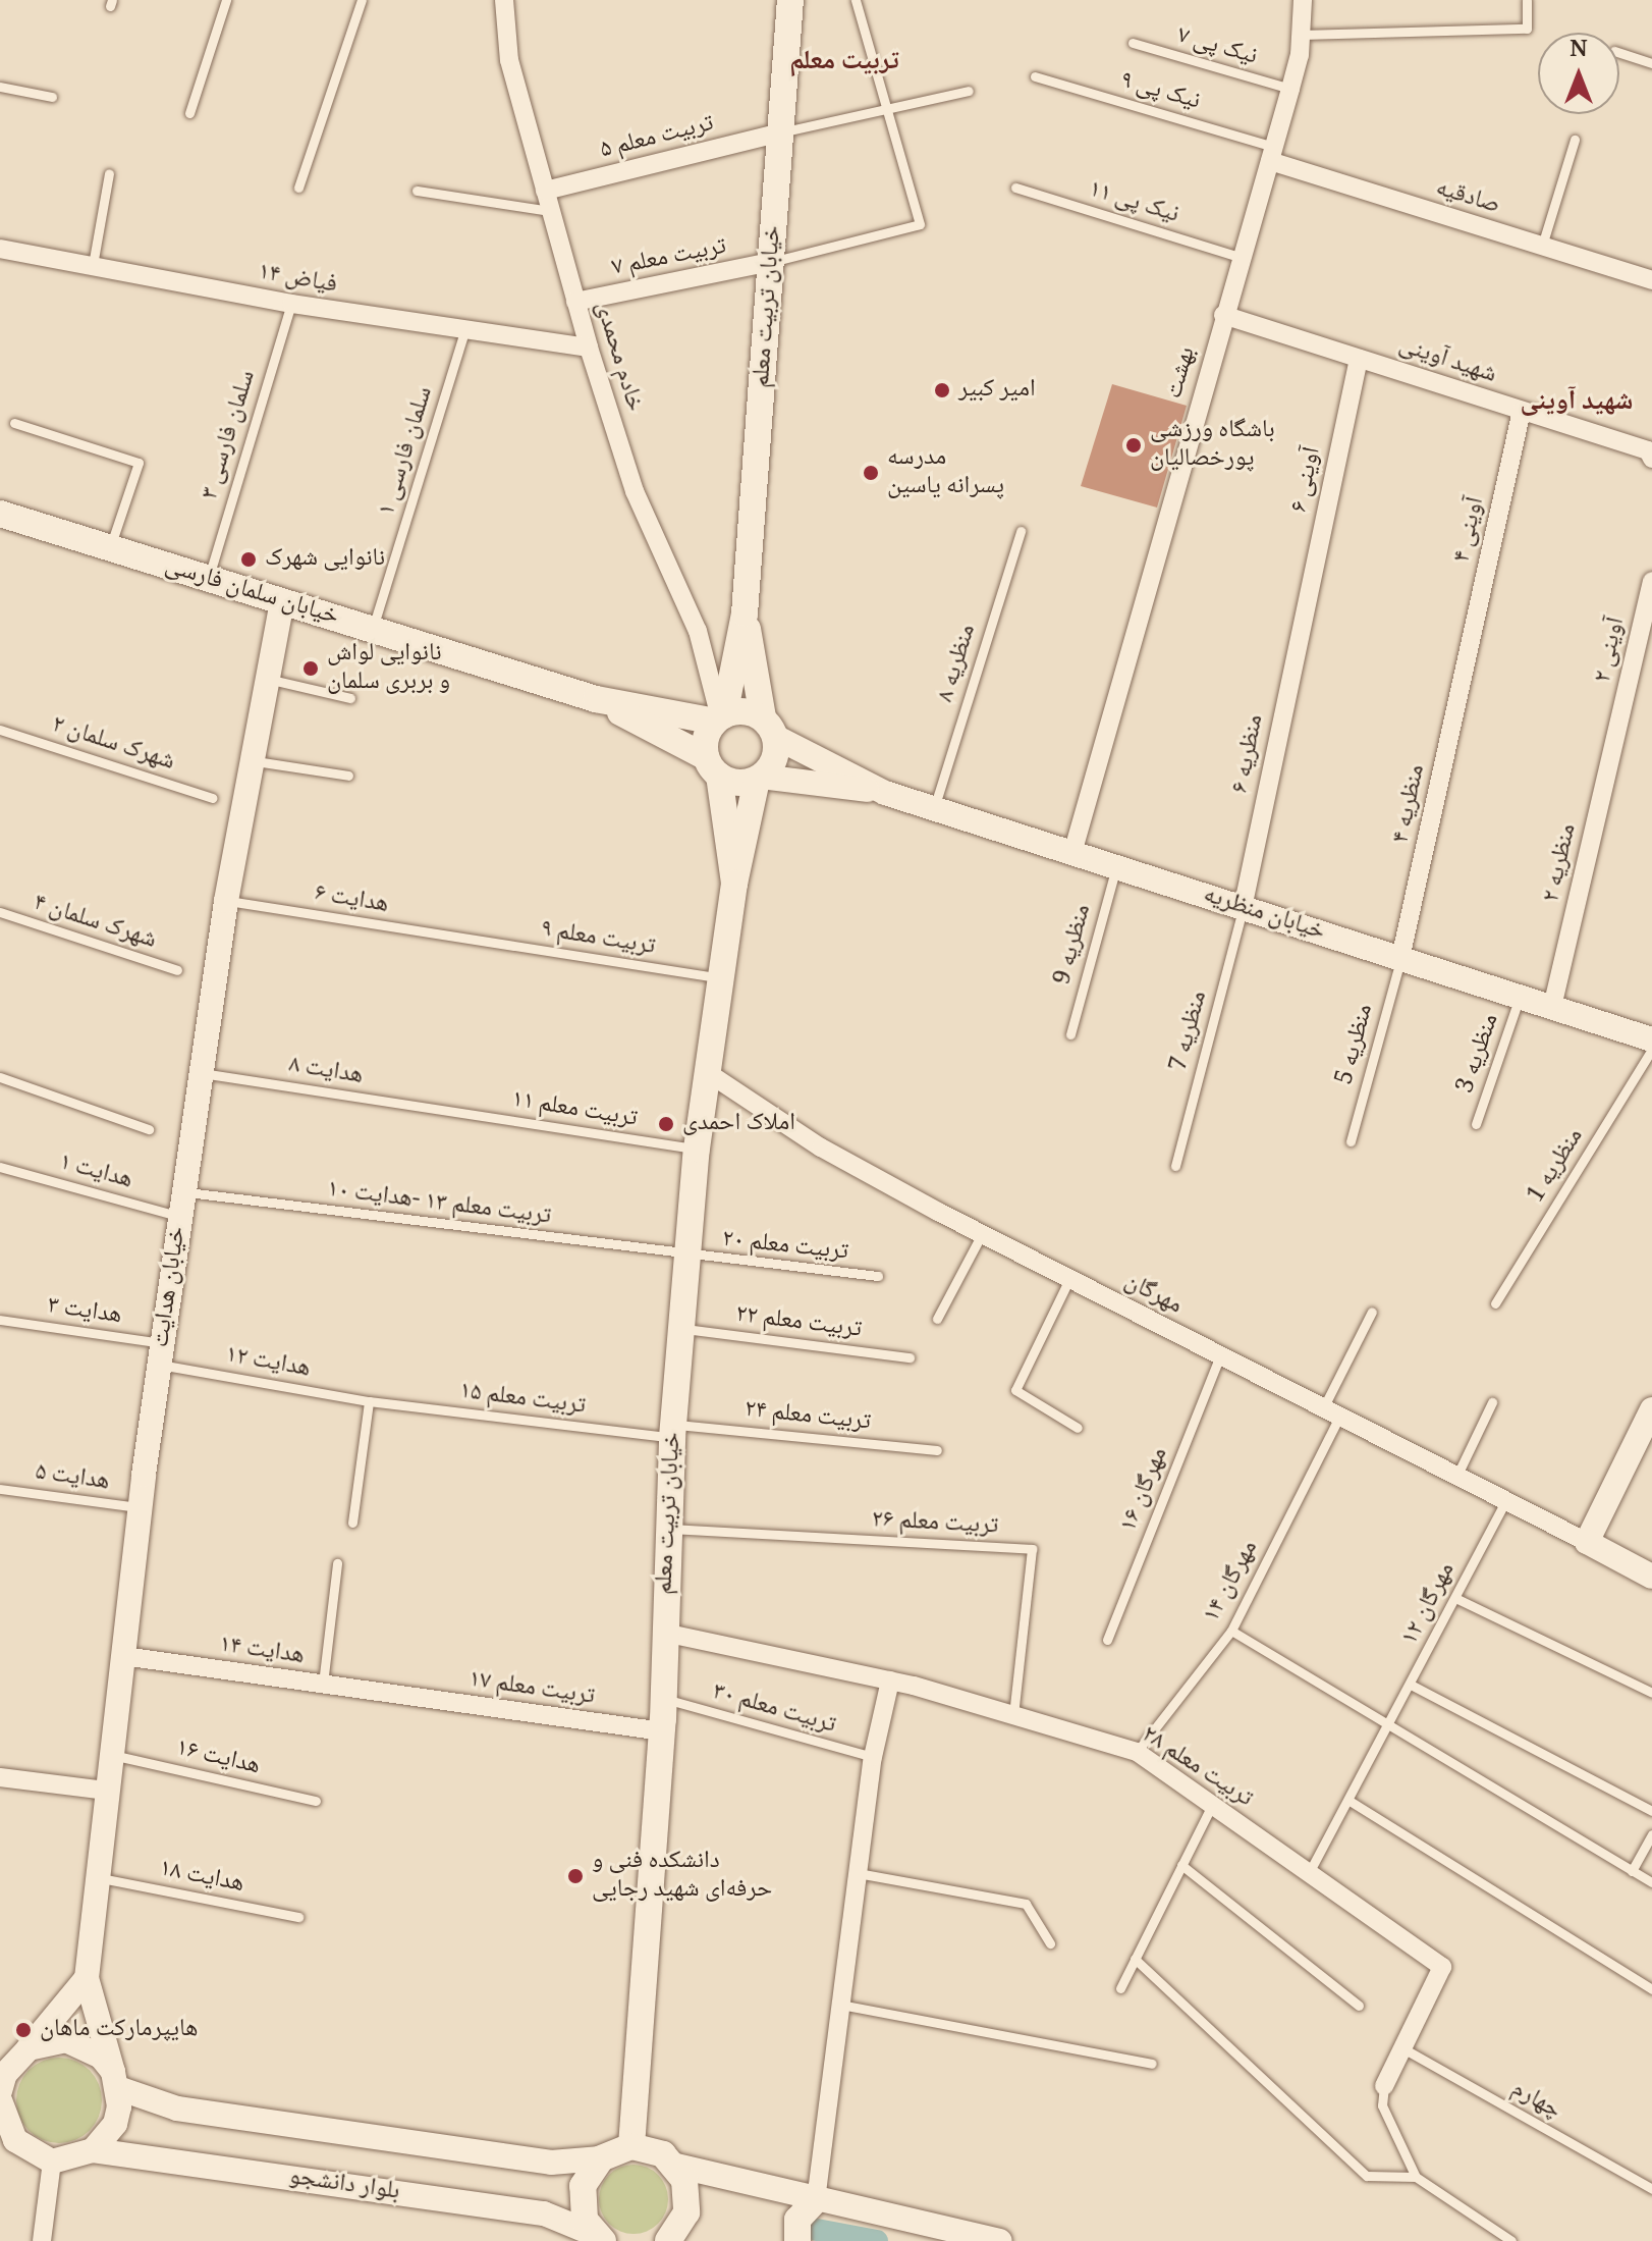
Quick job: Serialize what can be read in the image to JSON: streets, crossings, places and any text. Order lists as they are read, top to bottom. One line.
{"streets":{"main road":["خیابان تربیت معلم","خیابان سلمان فارسی"],"street":["تربیت معلم ۵","صادقیه","تربیت معلم ۷","فیاض ۱۴","خادم محمدی","شهید آوینی","بهشت","آوینی ۶","آوینی ۴","آوینی ۲","منظریه ۶","منظریه ۴","منظریه ۲","خیابان منظریه","خیابان هدایت","مهرگان","هدایت ۱۴","تربیت معلم ۱۷","تربیت معلم ۲۸","بلوار دانشجو"],"lane":["نیک پی ۷","نیک پی ۹","نیک پی ۱۱","سلمان فارسی ۳","سلمان فارسی ۱","منظریه ۸","شهرک سلمان ۲","هدایت ۶","شهرک سلمان ۴","تربیت معلم ۹","منظریه 9","منظریه 7","منظریه 5","منظریه 3","هدایت ۸","تربیت معلم ۱۱","منظریه 1","هدایت ۱","تربیت معلم ۱۳ -هدایت ۱۰","تربیت معلم ۲۰","هدایت ۳","تربیت معلم ۲۲","هدایت ۱۲","تربیت معلم ۱۵","تربیت معلم ۲۴","هدایت ۵","مهرگان ۱۶","تربیت معلم ۲۶","مهرگان ۱۴","مهرگان ۱۲","تربیت معلم ۳۰","هدایت ۱۶","هدایت ۱۸","چهارم"]},"crossings":[["نیک پی ۷","بهشت"],["نیک پی ۹","صادقیه"],["نیک پی ۹","بهشت"],["تربیت معلم ۵","خیابان تربیت معلم"],["تربیت معلم ۵","خادم محمدی"],["صادقیه","بهشت"],["نیک پی ۱۱","بهشت"],["تربیت معلم ۷","خیابان تربیت معلم"],["تربیت معلم ۷","خادم محمدی"],["فیاض ۱۴","خادم محمدی"],["فیاض ۱۴","سلمان فارسی ۳"],["فیاض ۱۴","سلمان فارسی ۱"],["خیابان تربیت معلم","تربیت معلم ۹"],["خیابان تربیت معلم","تربیت معلم ۱۱"],["خیابان تربیت معلم","تربیت معلم ۱۳ -هدایت ۱۰"],["خیابان تربیت معلم","تربیت معلم ۲۰"],["خیابان تربیت معلم","مهرگان"],["خیابان تربیت معلم","تربیت معلم ۲۲"],["خیابان تربیت معلم","تربیت معلم ۱۵"],["خیابان تربیت معلم","تربیت معلم ۲۴"],["خیابان تربیت معلم","تربیت معلم ۲۶"],["خیابان تربیت معلم","تربیت معلم ۱۷"],["خیابان تربیت معلم","تربیت معلم ۳۰"],["خیابان تربیت معلم","تربیت معلم ۲۸"],["شهید آوینی","بهشت"],["شهید آوینی","آوینی ۶"],["شهید آوینی","آوینی ۴"],["بهشت","خیابان منظریه"],["سلمان فارسی ۳","خیابان سلمان فارسی"],["سلمان فارسی ۱","خیابان سلمان فارسی"],["آوینی ۶","منظریه ۶"],["آوینی ۴","منظریه ۴"],["خیابان سلمان فارسی","خیابان هدایت"],["آوینی ۲","منظریه ۲"],["منظریه ۸","خیابان منظریه"],["منظریه ۶","خیابان منظریه"],["منظریه ۶","منظریه 7"],["منظریه ۴","خیابان منظریه"],["منظریه ۴","منظریه 5"],["منظریه ۲","خیابان منظریه"],["هدایت ۶","تربیت معلم ۹"],["هدایت ۶","خیابان هدایت"],["خیابان منظریه","منظریه 9"],["خیابان منظریه","منظریه 7"],["خیابان منظریه","منظریه 5"],["خیابان منظریه","منظریه 3"],["خیابان منظریه","منظریه 1"],["هدایت ۸","تربیت معلم ۱۱"],["هدایت ۸","خیابان هدایت"],["هدایت ۱","خیابان هدایت"],["تربیت معلم ۱۳ -هدایت ۱۰","تربیت معلم ۲۰"],["تربیت معلم ۱۳ -هدایت ۱۰","خیابان هدایت"],["خیابان هدایت","هدایت ۳"],["خیابان هدایت","هدایت ۱۲"],["خیابان هدایت","هدایت ۵"],["خیابان هدایت","هدایت ۱۴"],["خیابان هدایت","هدایت ۱۶"],["خیابان هدایت","هدایت ۱۸"],["مهرگان","مهرگان ۱۶"],["مهرگان","مهرگان ۱۴"],["مهرگان","مهرگان ۱۲"],["هدایت ۳","هدایت ۱۲"],["هدایت ۱۲","تربیت معلم ۱۵"],["تربیت معلم ۱۵","تربیت معلم ۲۴"],["تربیت معلم ۲۶","تربیت معلم ۲۸"],["مهرگان ۱۴","تربیت معلم ۲۸"],["مهرگان ۱۲","تربیت معلم ۲۸"],["هدایت ۱۴","تربیت معلم ۱۷"],["تربیت معلم ۲۸","چهارم"]],"districts":["تربیت معلم","شهید آوینی"],"places":["امیر کبیر","باشگاه ورزشی پورخصالیان","مدرسه پسرانه یاسین","نانوایی شهرک","نانوایی لواش و بربری سلمان","املاک احمدی","دانشکده فنی و حرفه‌ای شهید رجایی","هایپرمارکت ماهان"],"north":"top"}
